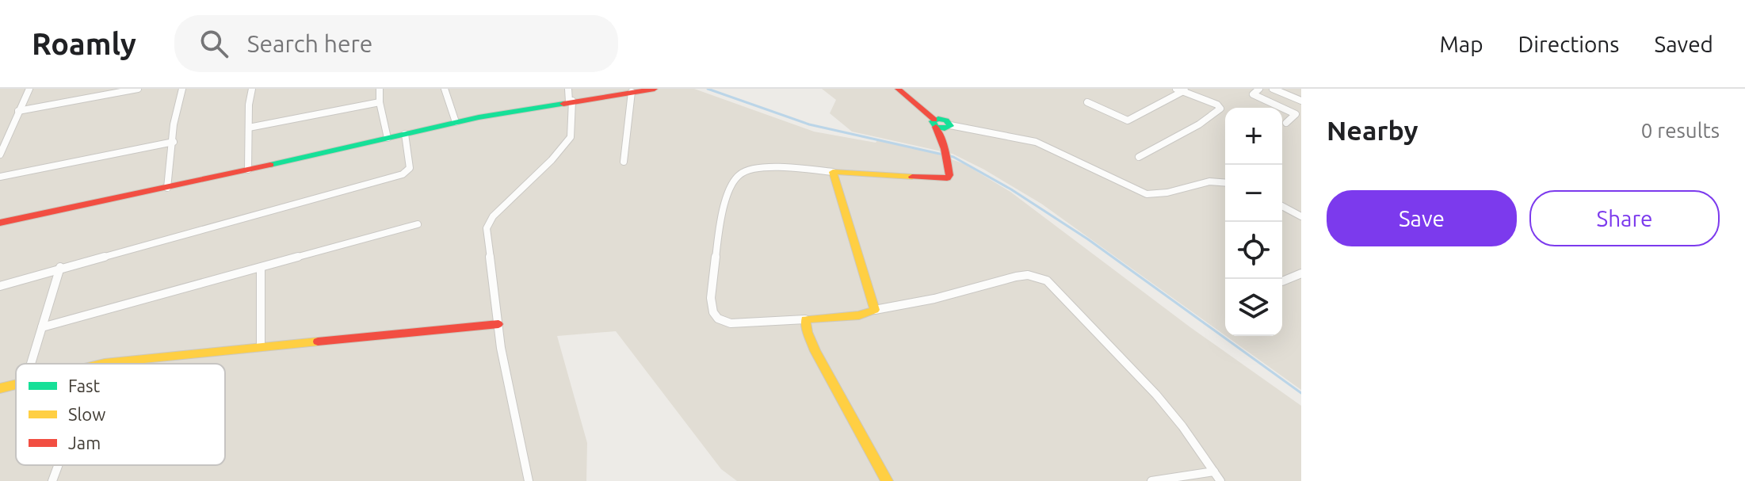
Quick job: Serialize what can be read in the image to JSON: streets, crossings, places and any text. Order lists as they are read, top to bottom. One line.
{"legend":["Fast","Slow","Jam"],"page":{"header":"Roamly","search":"Search here","nav":["Map","Directions","Saved"],"heading":["Nearby","0 results"],"map_buttons":["+","−"],"buttons":["Save","Share"]}}
